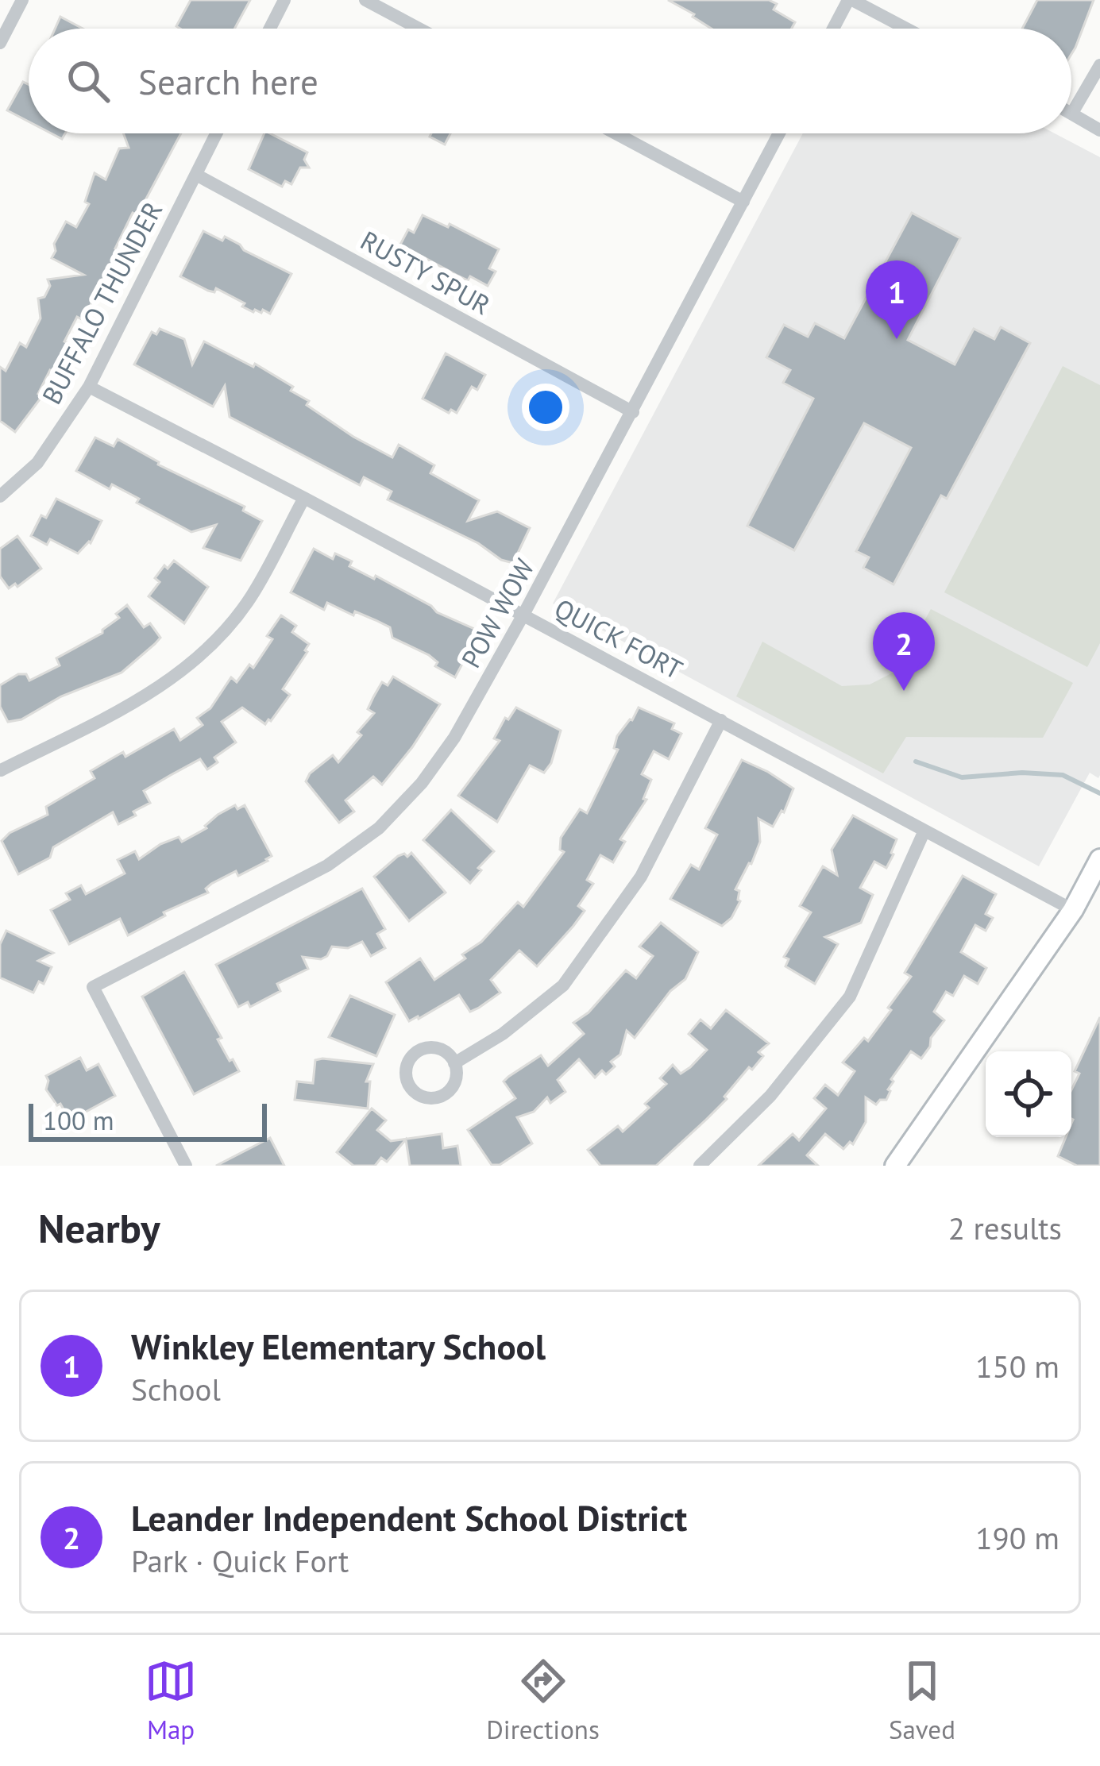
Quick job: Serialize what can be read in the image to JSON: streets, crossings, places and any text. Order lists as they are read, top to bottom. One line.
{"streets":{"street":["RUSTY SPUR","BUFFALO THUNDER","POW WOW","QUICK FORT"]},"crossings":[["RUSTY SPUR","BUFFALO THUNDER"],["RUSTY SPUR","POW WOW"],["BUFFALO THUNDER","QUICK FORT"],["POW WOW","QUICK FORT"]],"scale_bar":"100 m","page":{"search":"Search here","pins":["1","2"],"scale":"100 m","heading":["Nearby","2 results"],"list":[{"mark":"1","name":"Winkley Elementary School","note":"School","value":"150 m"},{"mark":"2","name":"Leander Independent School District","note":"Park · Quick Fort","value":"190 m"}],"nav":["Map","Directions","Saved"]}}
